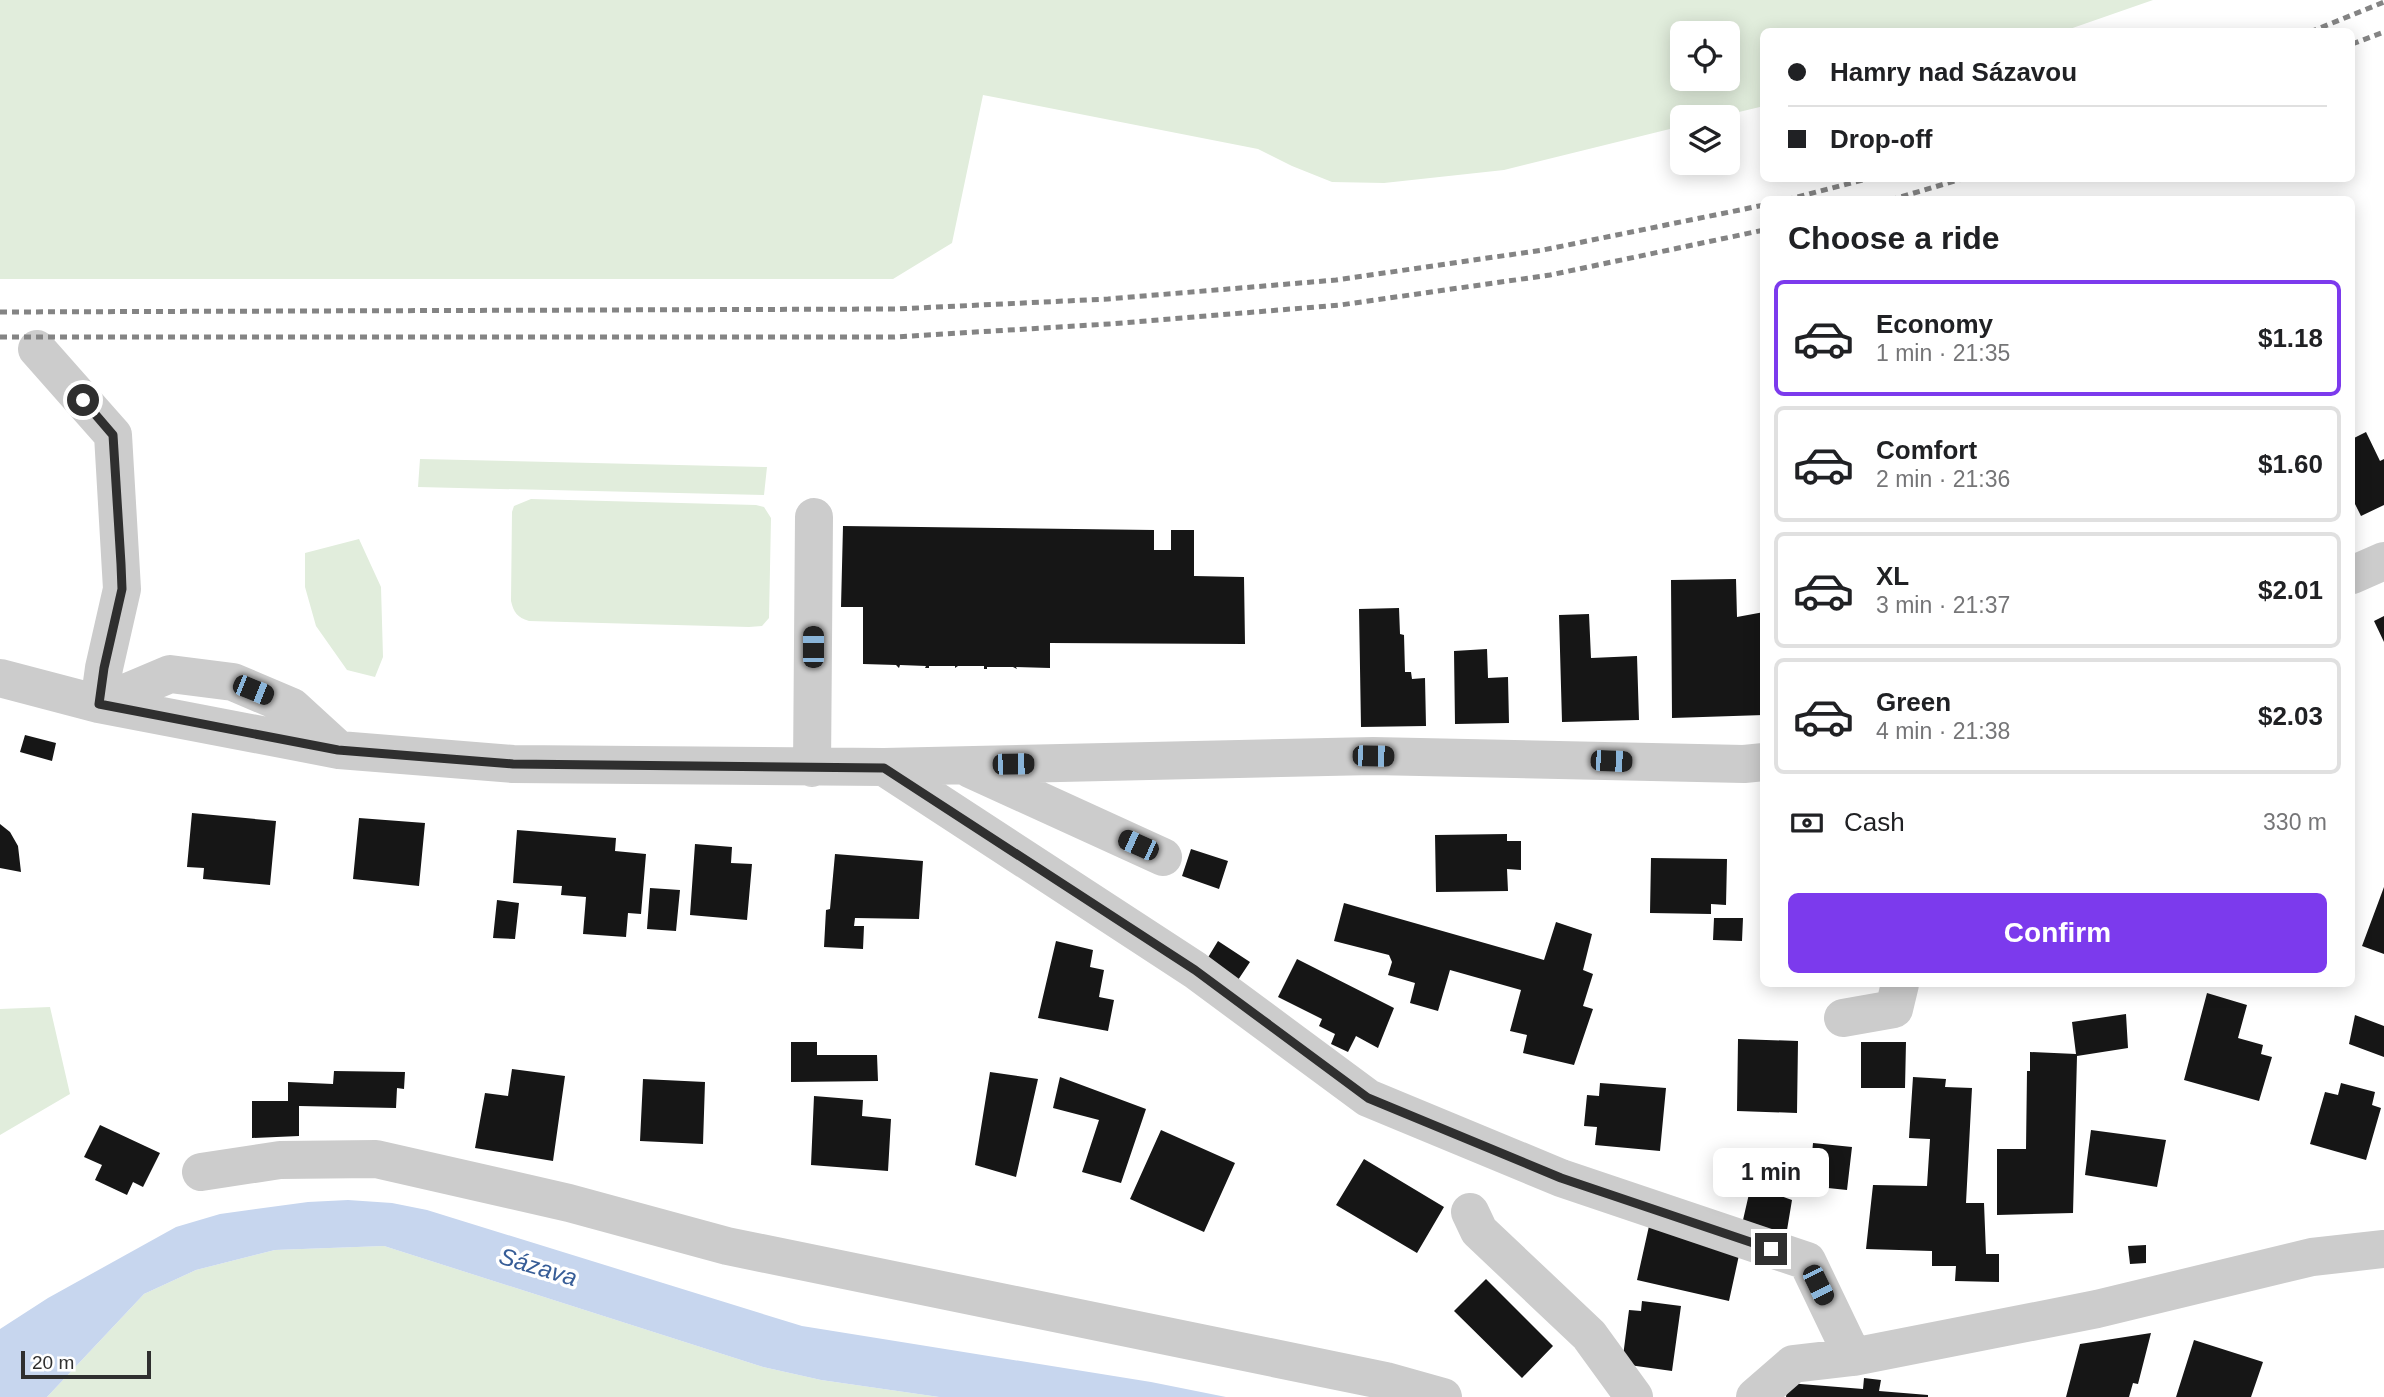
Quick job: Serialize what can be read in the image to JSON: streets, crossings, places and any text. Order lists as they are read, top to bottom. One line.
{"water":["Sázava"],"scale_bar":"20 m","page":{"banner":["Hamry nad Sázavou","Drop-off"],"heading":"Choose a ride","list":[{"name":"Economy","note":"1 min · 21:35","value":"$1.18"},{"name":"Comfort","note":"2 min · 21:36","value":"$1.60"},{"name":"XL","note":"3 min · 21:37","value":"$2.01"},{"name":"Green","note":"4 min · 21:38","value":"$2.03"}],"pay":["Cash","330 m"],"buttons":"Confirm","bubble":"1 min","scale":"20 m"}}
